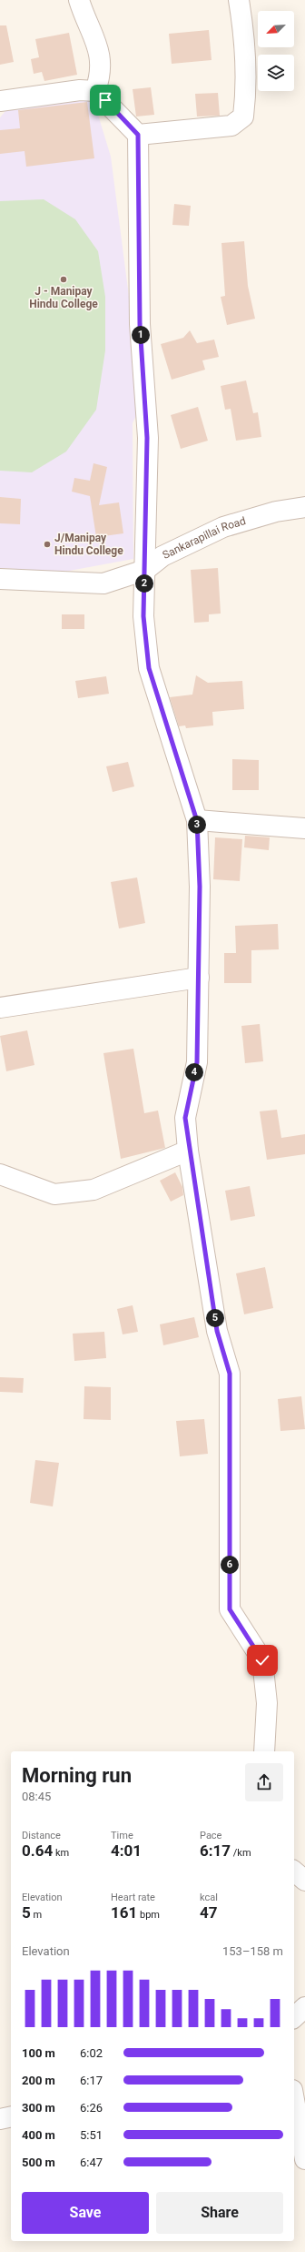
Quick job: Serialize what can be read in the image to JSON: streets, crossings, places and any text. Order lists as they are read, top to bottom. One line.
{"streets":{"street":["Sankarapillai Road"]},"places":["J - Manipay Hindu College","J/Manipay Hindu College"],"north":"bottom left","page":{"pins":["1","2","3","4","5","6"],"heading":["Morning run","08:45"],"stats":[["Distance","0.64 km"],["Time","4:01"],["Pace","6:17 /km"],["Elevation","5 m"],["Heart rate","161 bpm"],["kcal","47"]],"chart":["Elevation","153–158 m"],"list":[{"name":"100 m","note":"6:02"},{"name":"200 m","note":"6:17"},{"name":"300 m","note":"6:26"},{"name":"400 m","note":"5:51"},{"name":"500 m","note":"6:47"}],"buttons":["Save","Share"]}}
